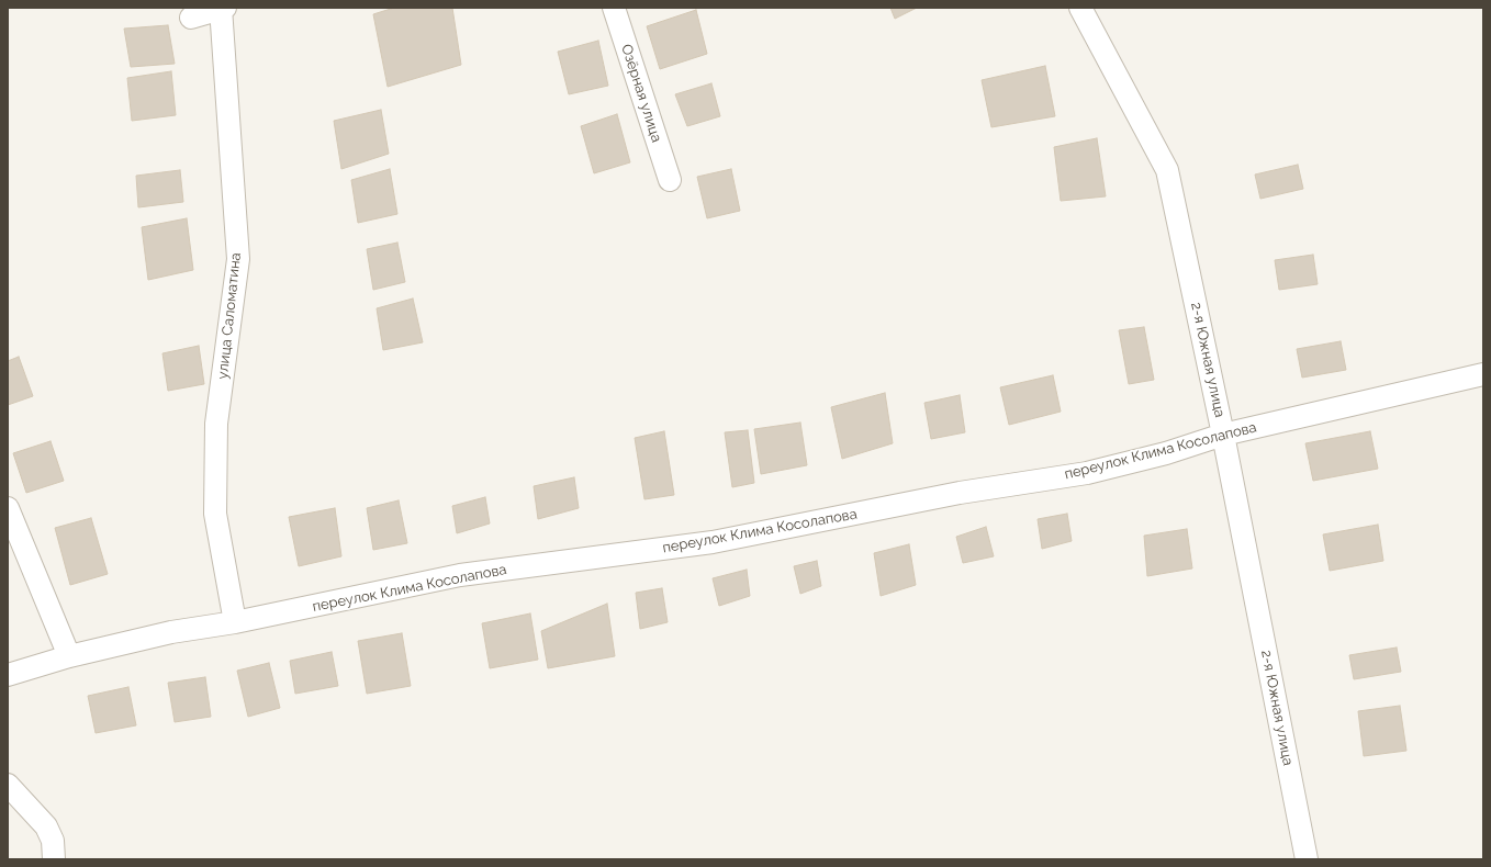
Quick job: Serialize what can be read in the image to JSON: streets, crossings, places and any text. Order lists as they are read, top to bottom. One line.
{"streets":{"street":["Озёрная улица","улица Саломатина","2-я Южная улица","переулок Клима Косолапова"]},"crossings":[["улица Саломатина","переулок Клима Косолапова"],["2-я Южная улица","переулок Клима Косолапова"]]}
